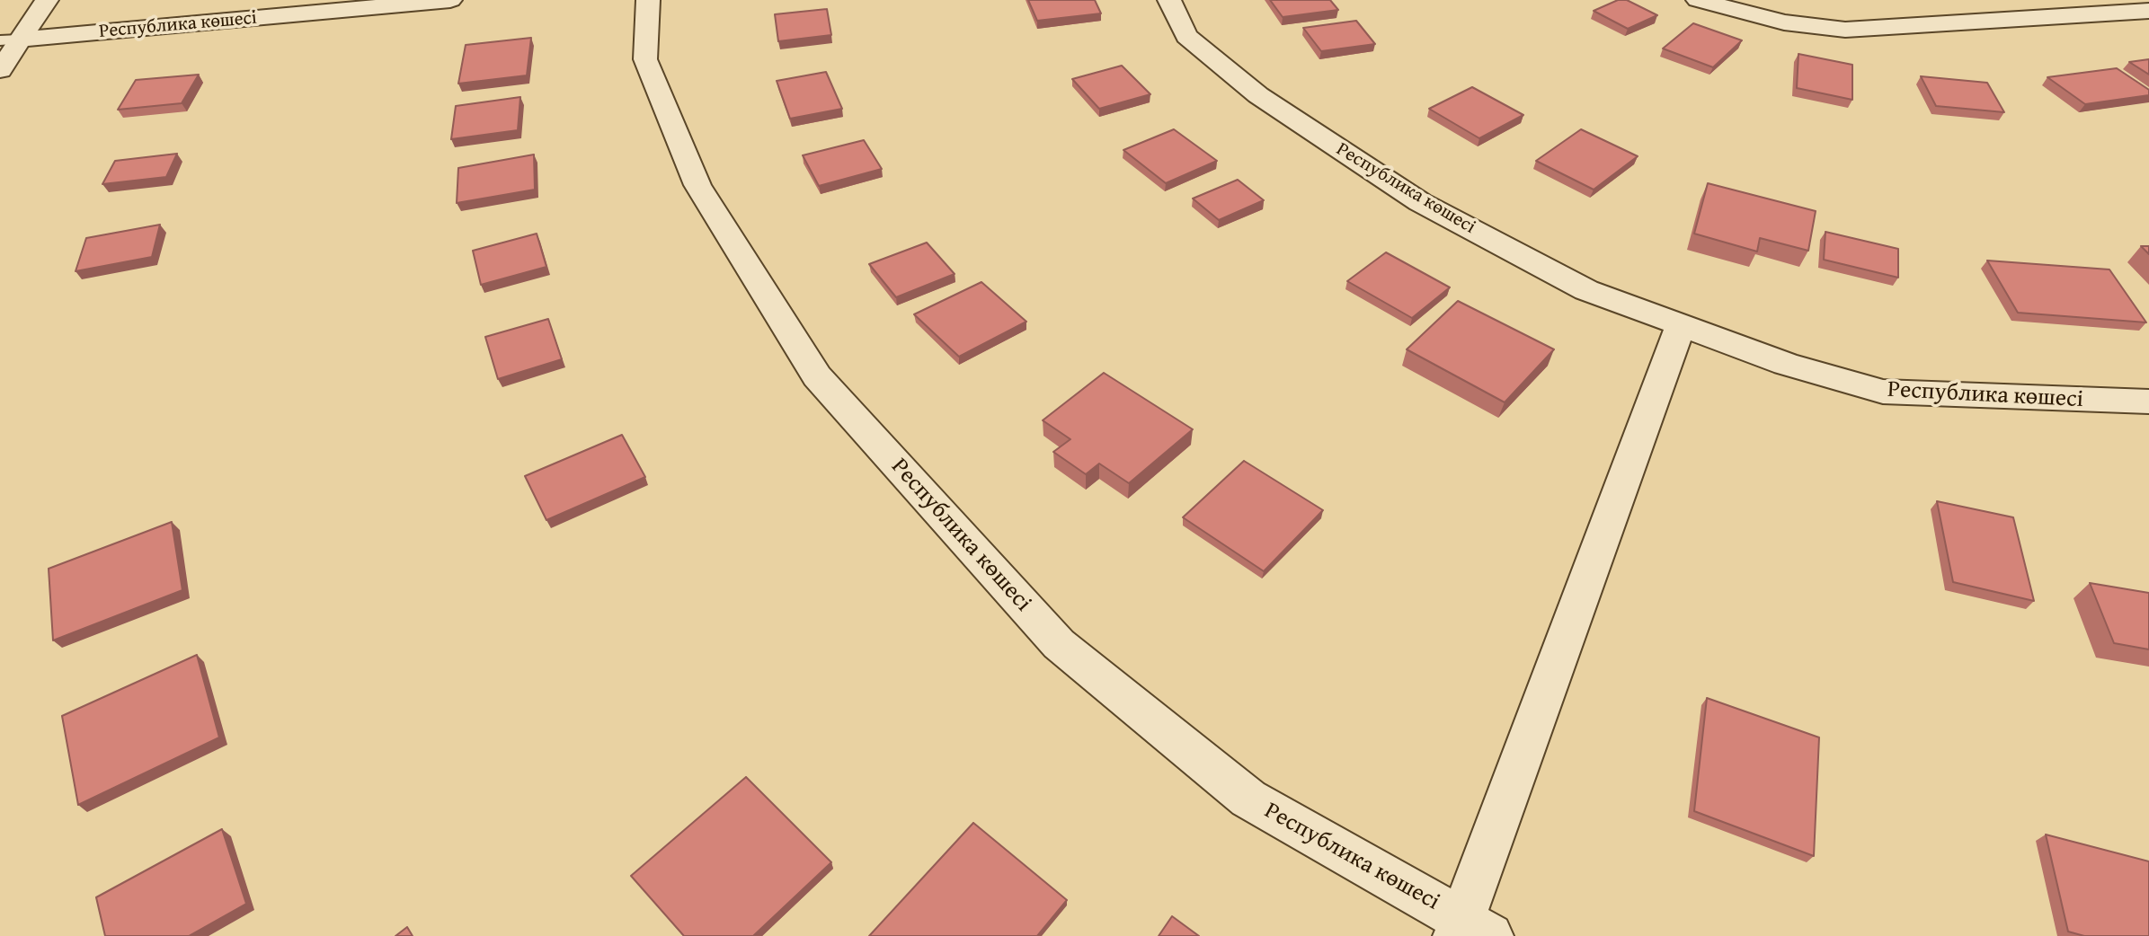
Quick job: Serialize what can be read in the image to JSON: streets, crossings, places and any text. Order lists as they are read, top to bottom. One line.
{"streets":{"street":["Республика көшесі"]}}
